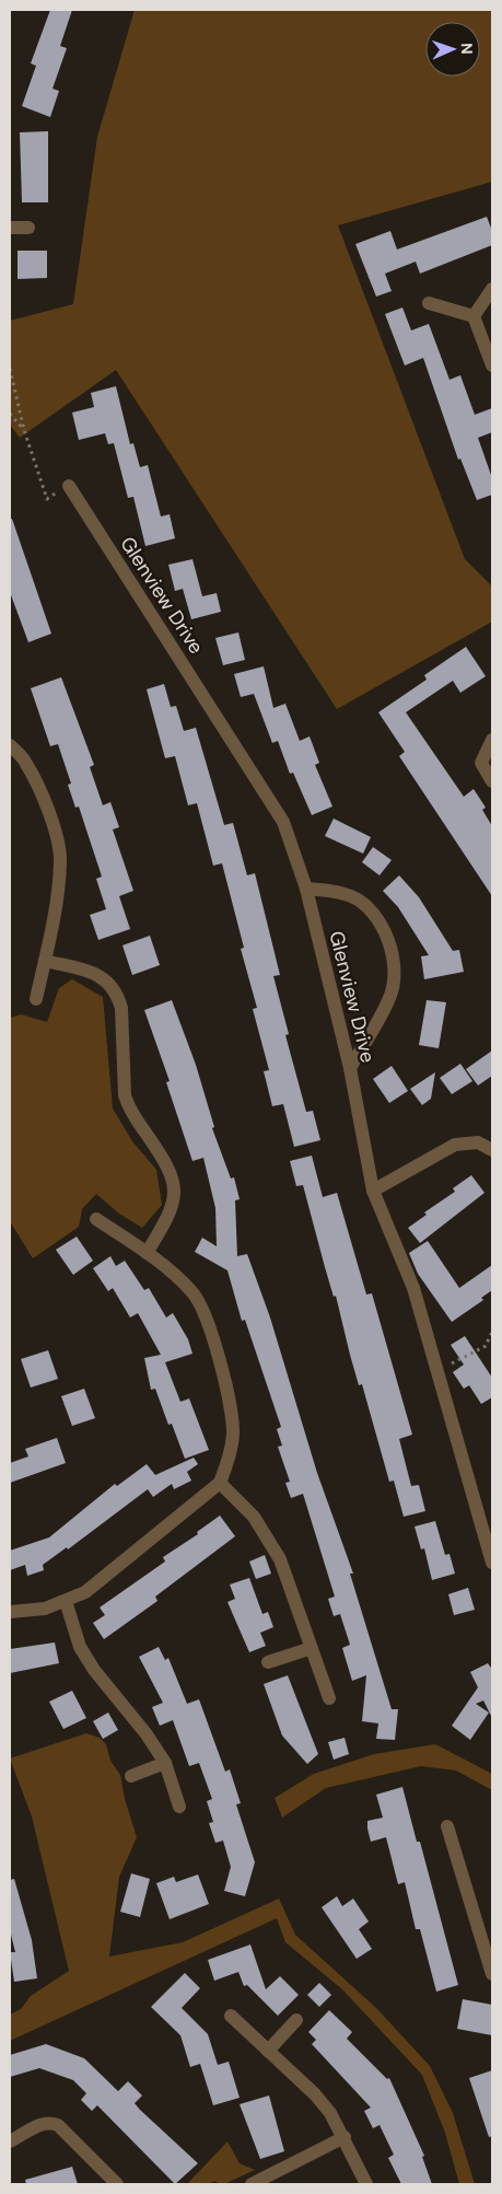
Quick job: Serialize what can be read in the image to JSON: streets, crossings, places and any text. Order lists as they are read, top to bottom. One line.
{"streets":{"street":["Glenview Drive"]},"north":"right"}
